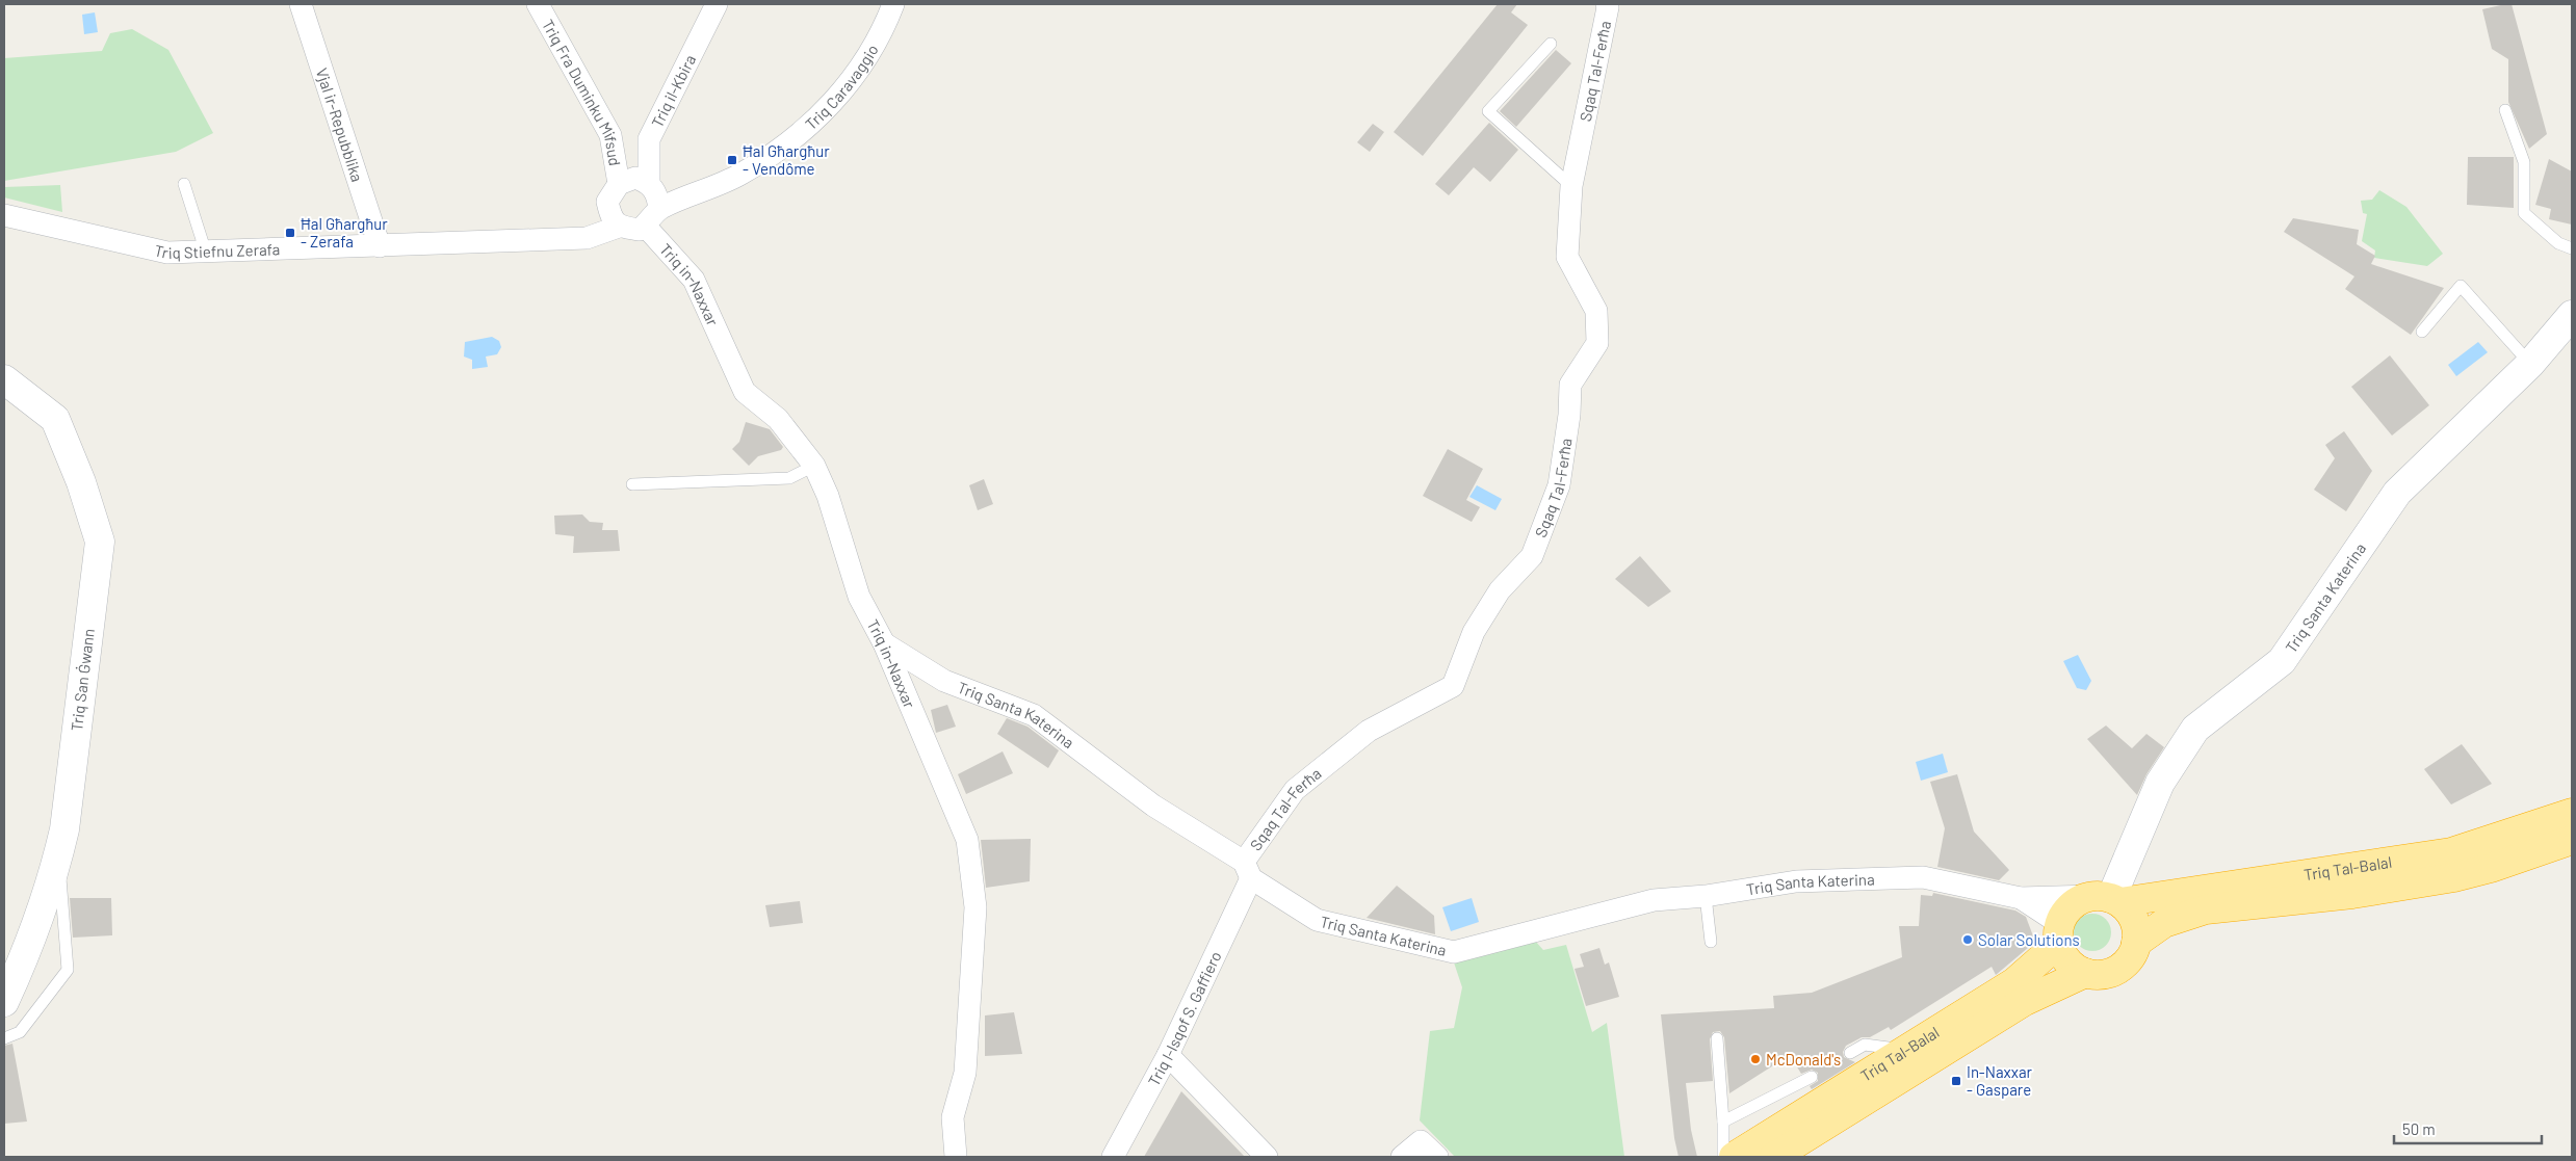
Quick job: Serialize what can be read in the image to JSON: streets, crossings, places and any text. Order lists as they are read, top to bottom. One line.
{"streets":{"highway":["Triq Tal-Balal"],"main road":["Triq Santa Katerina","Triq San Ġwann"],"street":["Sqaq Tal-Ferħa","Triq Caravaggio","Triq il-Kbira","Triq Fra Duminku Mifsud","Vjal ir-Repubblika","Triq Stiefnu Zerafa","Triq in-Naxxar","Triq l-Isqof S. Gaffiero"]},"crossings":[["Sqaq Tal-Ferħa","Triq Santa Katerina"],["Sqaq Tal-Ferħa","Triq l-Isqof S. Gaffiero"],["Triq Caravaggio","Triq il-Kbira"],["Triq Caravaggio","Triq Fra Duminku Mifsud"],["Triq Caravaggio","Triq Stiefnu Zerafa"],["Triq Caravaggio","Triq in-Naxxar"],["Triq il-Kbira","Triq Fra Duminku Mifsud"],["Triq il-Kbira","Triq Stiefnu Zerafa"],["Triq il-Kbira","Triq in-Naxxar"],["Triq Fra Duminku Mifsud","Triq Stiefnu Zerafa"],["Triq Fra Duminku Mifsud","Triq in-Naxxar"],["Vjal ir-Repubblika","Triq Stiefnu Zerafa"],["Triq Stiefnu Zerafa","Triq in-Naxxar"],["Triq in-Naxxar","Triq Santa Katerina"],["Triq Santa Katerina","Triq Tal-Balal"],["Triq Santa Katerina","Triq l-Isqof S. Gaffiero"]],"places":{"transit":["Ħal Għargħur - Vendôme","Ħal Għargħur - Zerafa","In-Naxxar - Gaspare"],"other":["Solar Solutions","McDonald's"]},"scale_bar":"50 m"}
